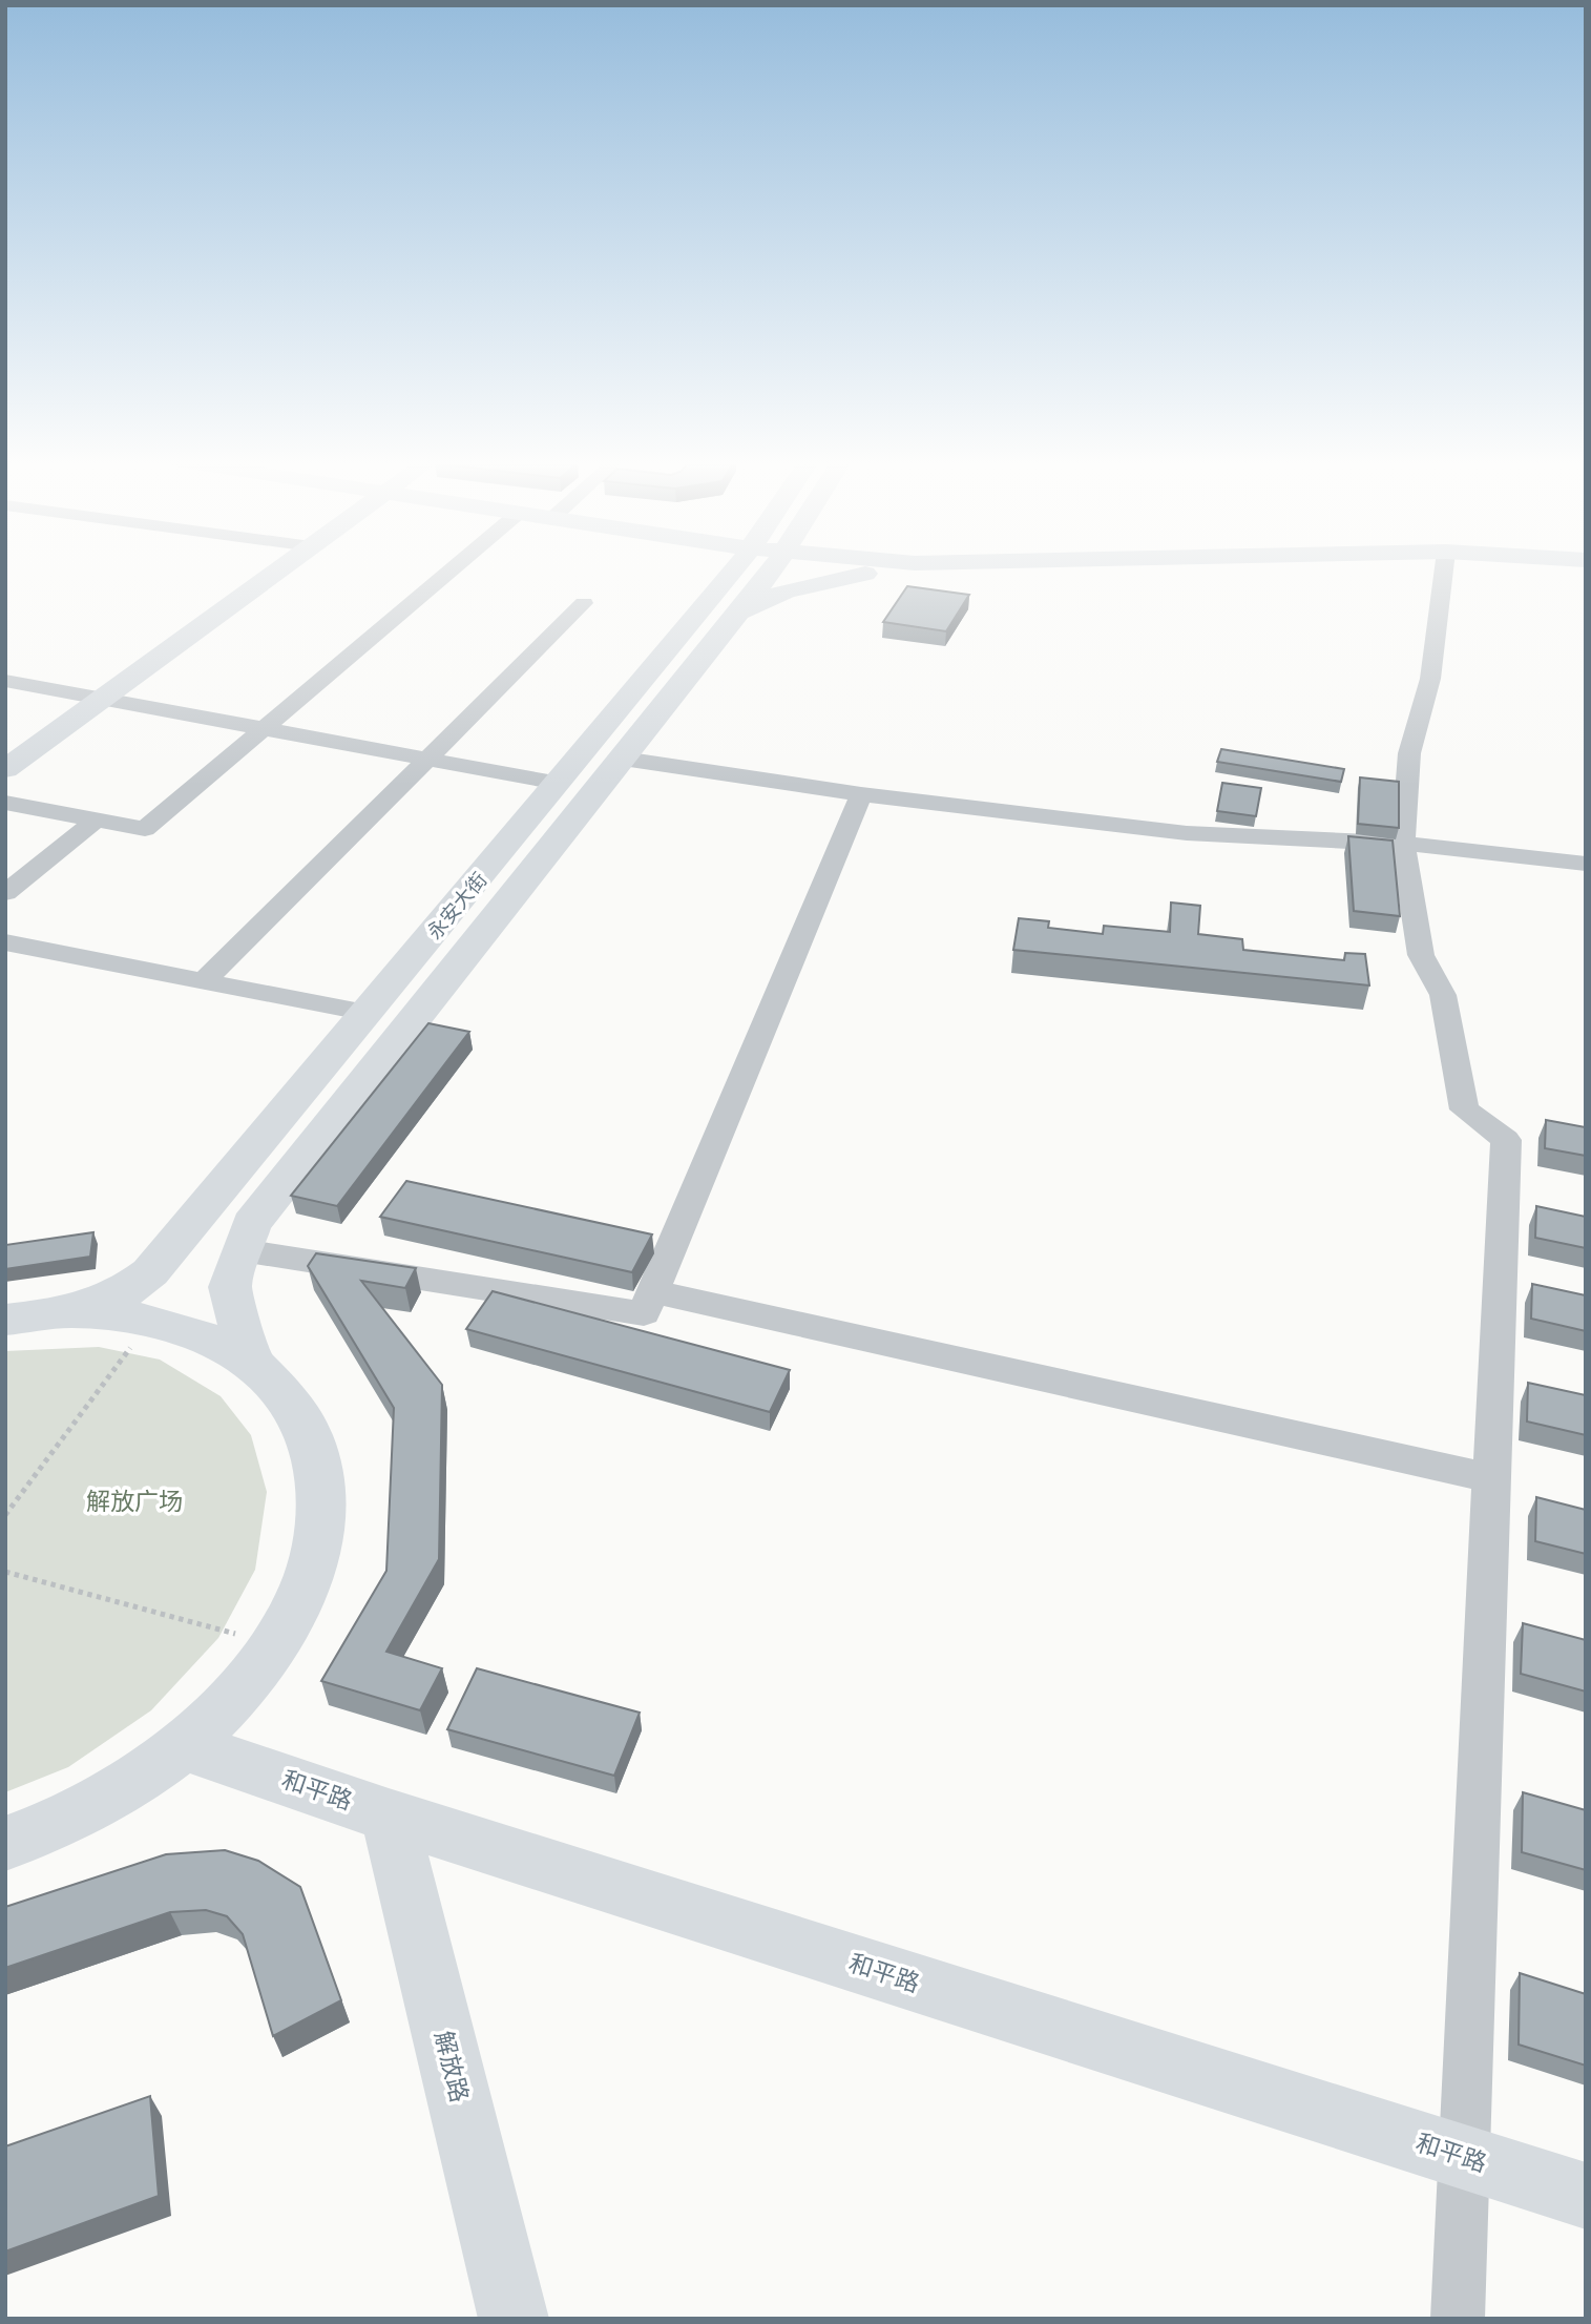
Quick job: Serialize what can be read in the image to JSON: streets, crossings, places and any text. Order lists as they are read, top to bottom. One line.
{"streets":{"main road":["永安大街","和平路","解放路"]},"crossings":[["和平路","解放路"]],"parks":["解放广场"]}
